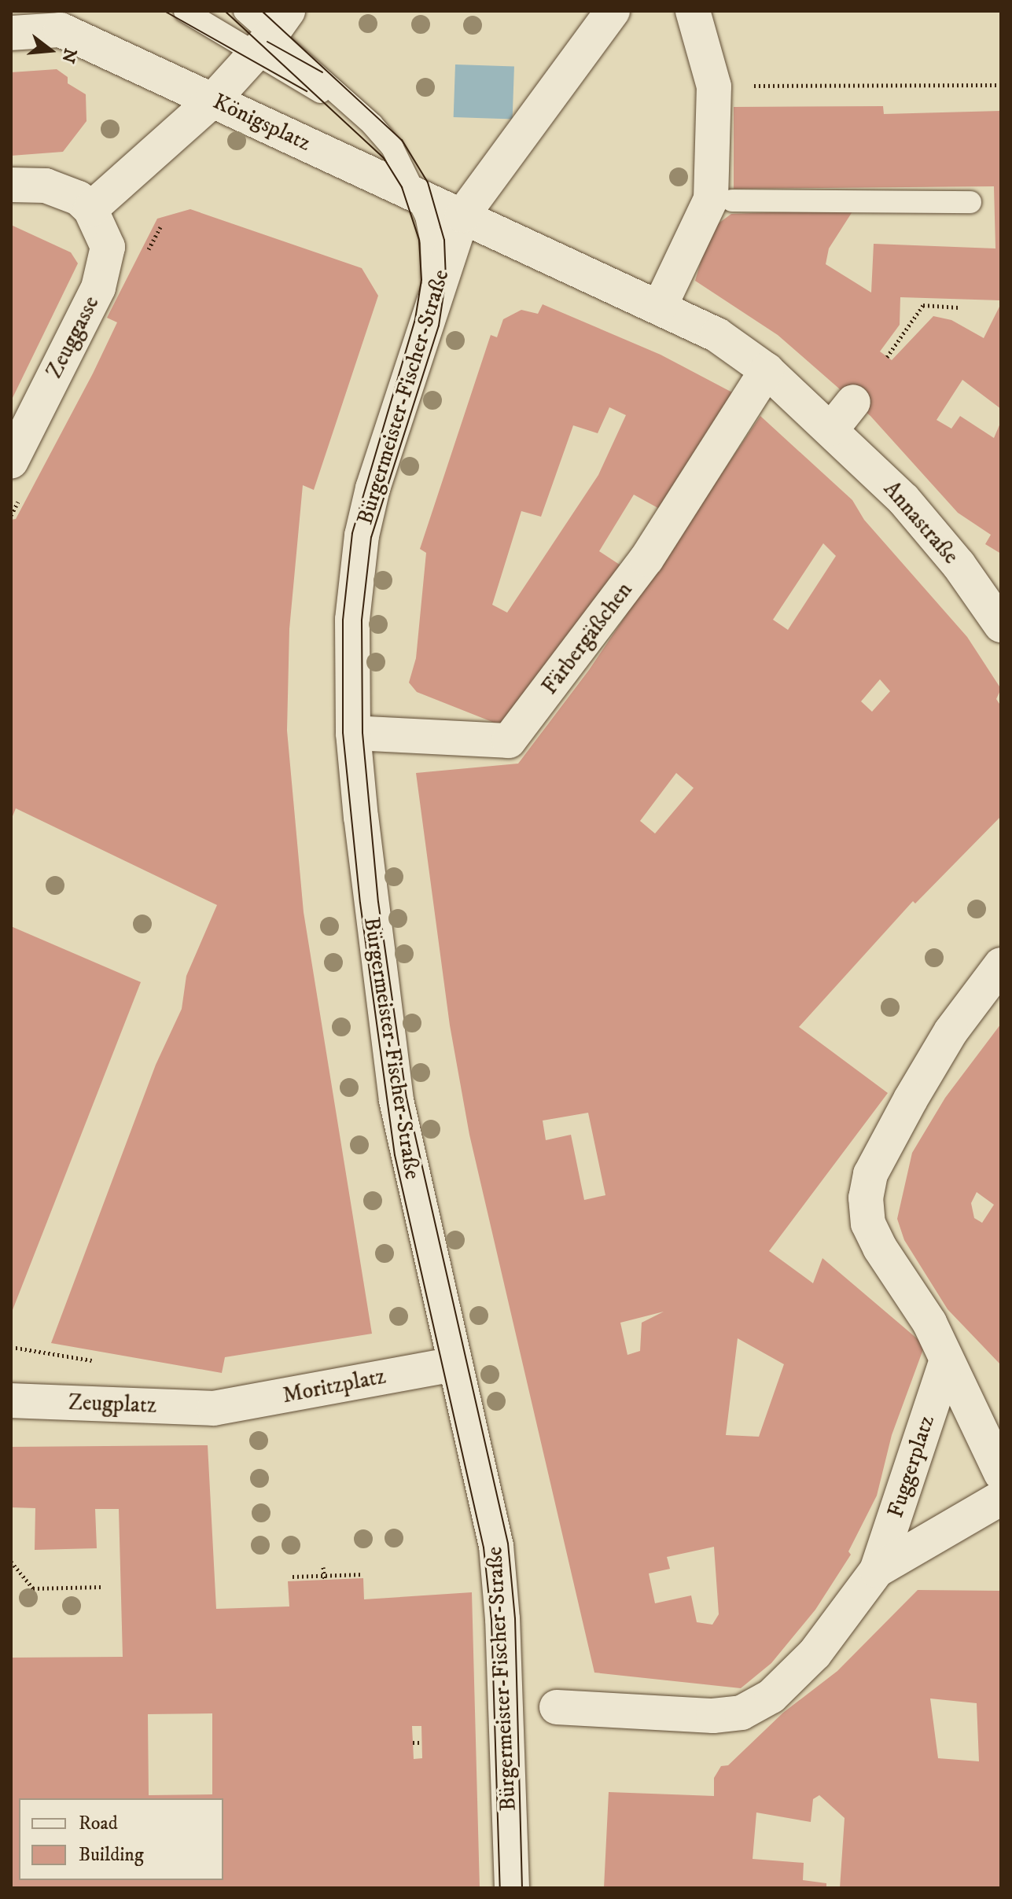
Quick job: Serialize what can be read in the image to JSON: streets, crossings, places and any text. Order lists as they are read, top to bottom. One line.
{"streets":{"street":["Königsplatz","Zeuggasse","Bürgermeister-Fischer-Straße","Annastraße","Färbergäßchen","Moritzplatz","Zeugplatz","Fuggerplatz"]},"crossings":[["Königsplatz","Bürgermeister-Fischer-Straße"],["Königsplatz","Annastraße"],["Bürgermeister-Fischer-Straße","Färbergäßchen"],["Bürgermeister-Fischer-Straße","Moritzplatz"],["Annastraße","Färbergäßchen"],["Moritzplatz","Zeugplatz"]],"legend":["Road","Building"],"north":"right"}
